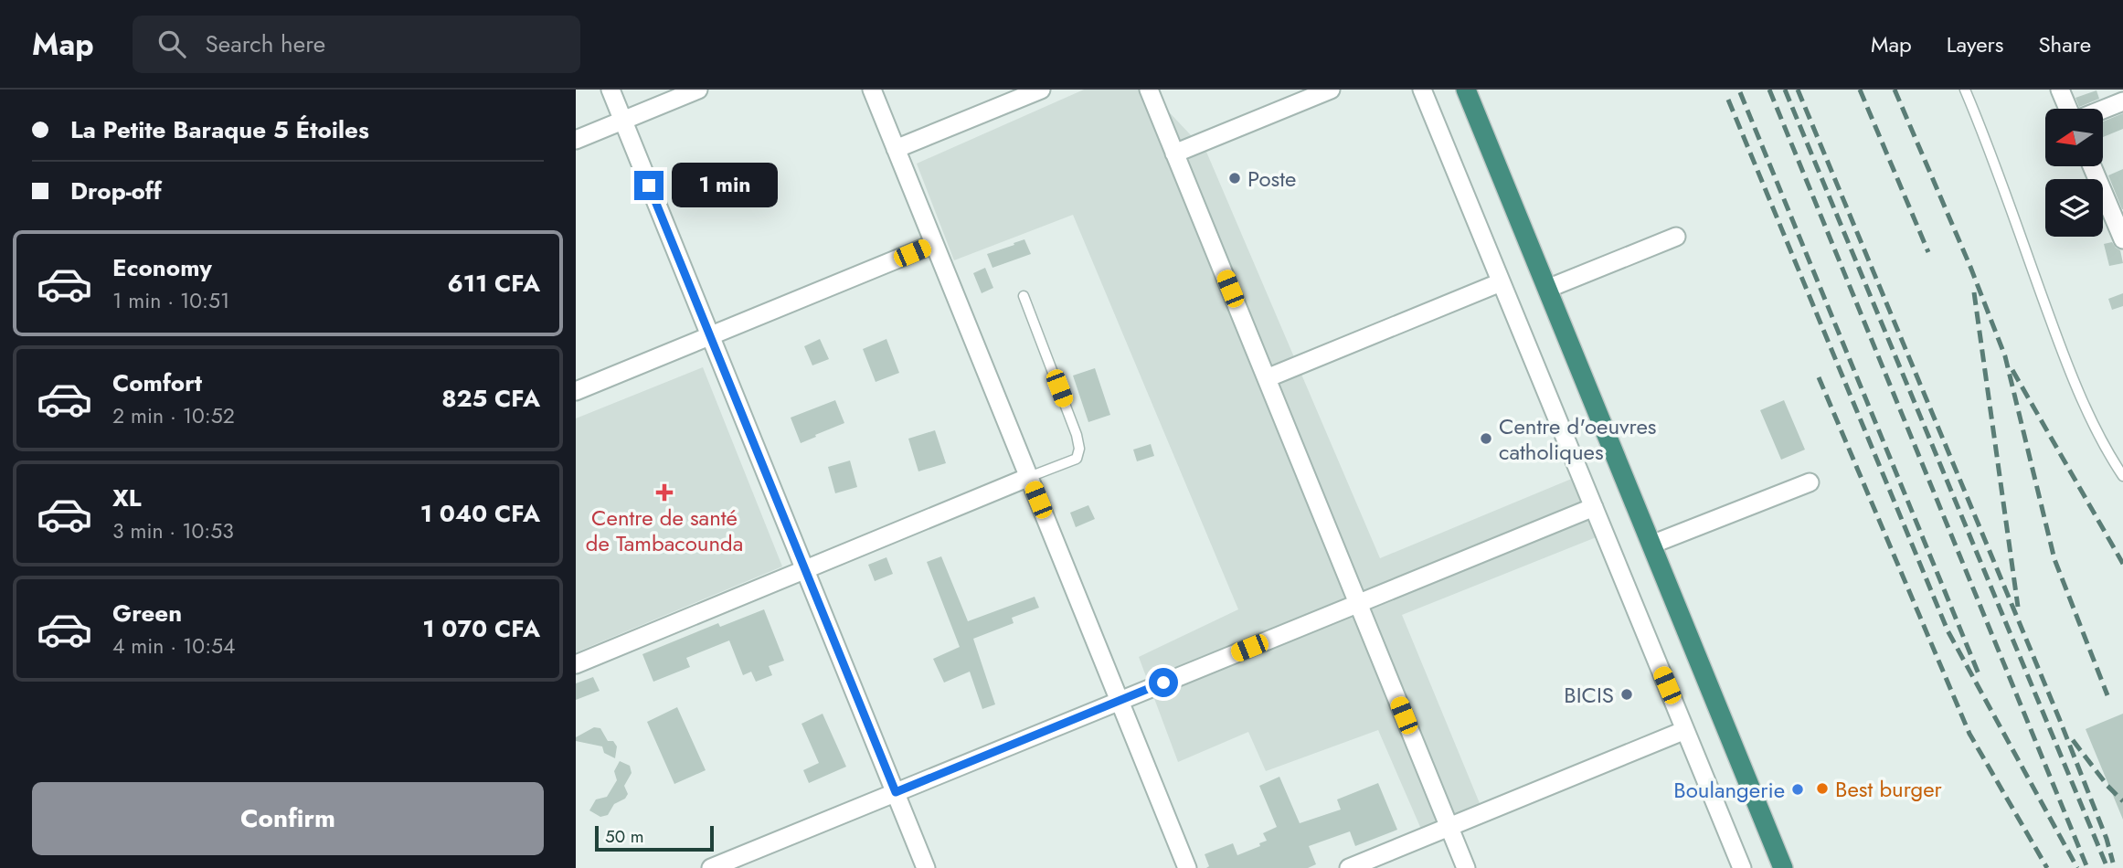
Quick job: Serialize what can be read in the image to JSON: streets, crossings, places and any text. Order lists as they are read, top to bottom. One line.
{"places":{"other":["Poste","Centre d'oeuvres catholiques","BICIS","Best burger","Boulangerie"],"health":["Centre de santé de Tambacounda"]},"scale_bar":"50 m","north":"left","page":{"header":"Map","search":"Search here","nav":["Map","Layers","Share"],"banner":["La Petite Baraque 5 Étoiles","Drop-off"],"bubble":"1 min","list":[{"name":"Economy","note":"1 min · 10:51","value":"611 CFA"},{"name":"Comfort","note":"2 min · 10:52","value":"825 CFA"},{"name":"XL","note":"3 min · 10:53","value":"1 040 CFA"},{"name":"Green","note":"4 min · 10:54","value":"1 070 CFA"}],"buttons":"Confirm","scale":"50 m"}}
